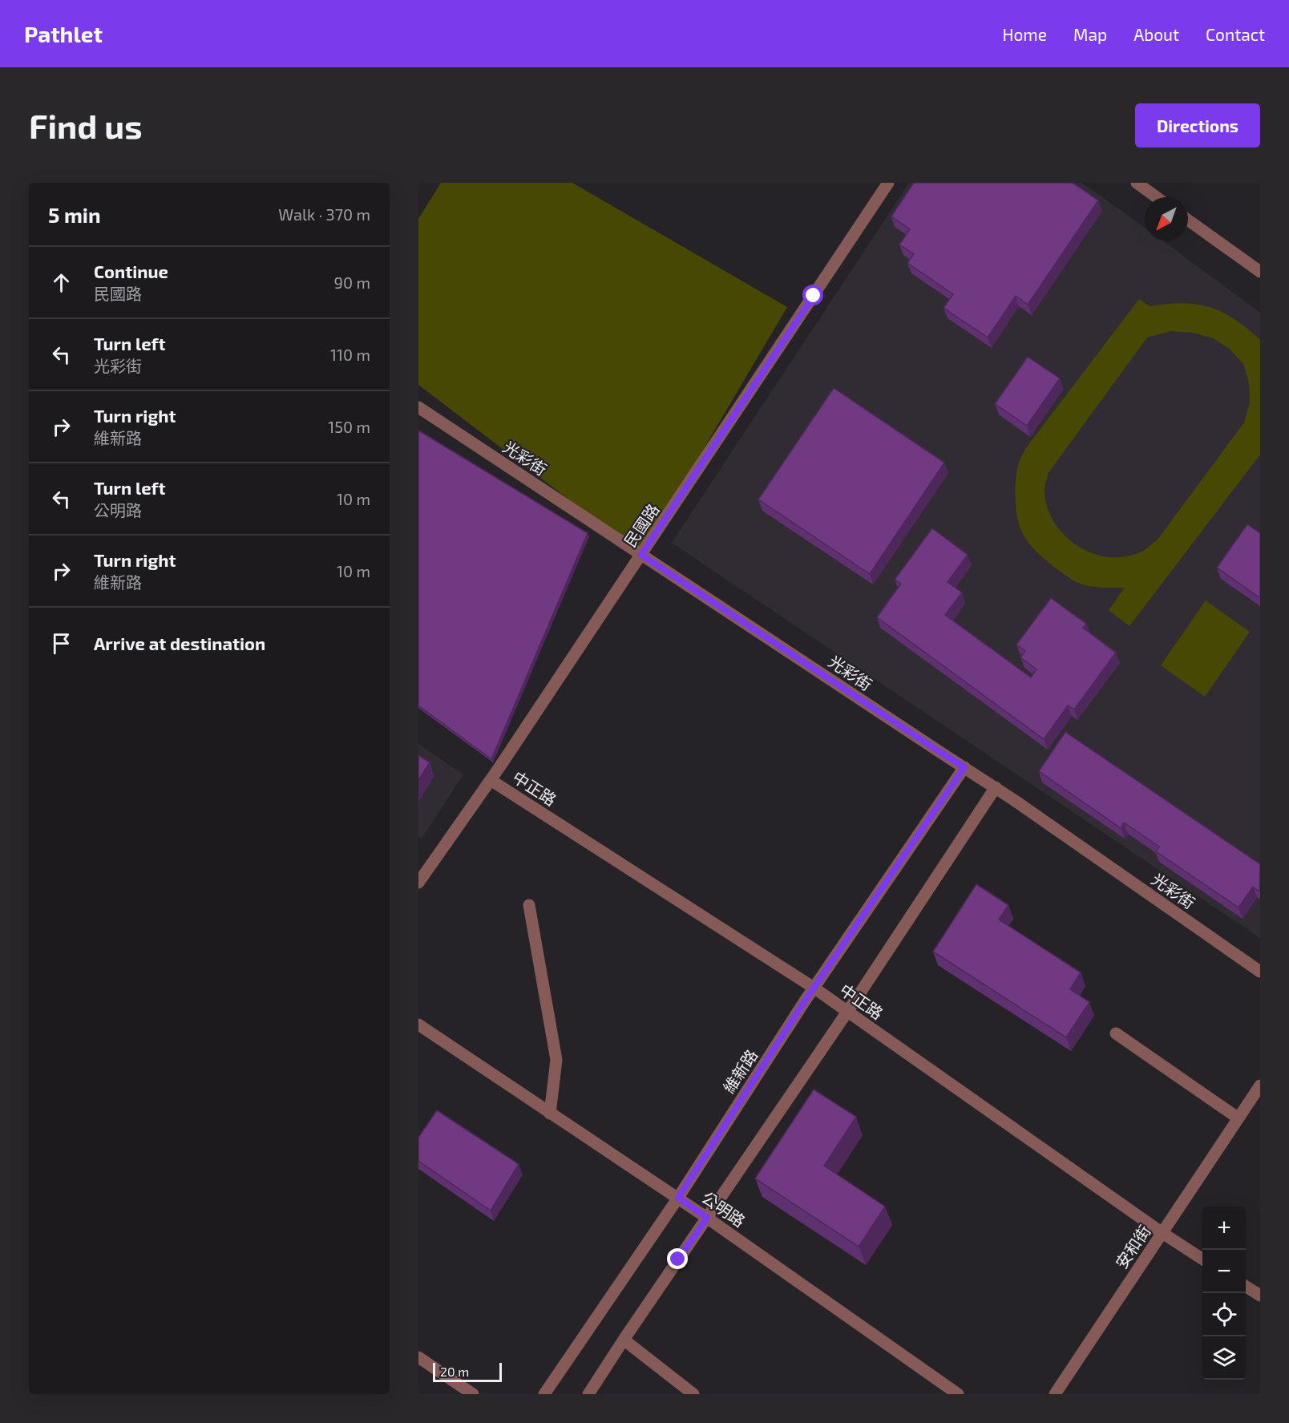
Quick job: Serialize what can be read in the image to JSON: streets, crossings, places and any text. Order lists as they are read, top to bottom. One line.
{"streets":{"street":["光彩街","民國路","中正路","維新路","公明路","安和街"]},"crossings":[["光彩街","民國路"],["光彩街","維新路"],["民國路","中正路"],["中正路","維新路"],["中正路","安和街"],["維新路","公明路"]],"scale_bar":"20 m","north":"bottom left","page":{"header":"Pathlet","nav":["Home","Map","About","Contact"],"buttons":"Directions","title":"Find us","heading":["5 min","Walk · 370 m"],"list":[["Continue","民國路","90 m"],["Turn left","光彩街","110 m"],["Turn right","維新路","150 m"],["Turn left","公明路","10 m"],["Turn right","維新路","10 m"],"Arrive at destination"],"map_buttons":["+","−"],"scale":"20 m"}}
